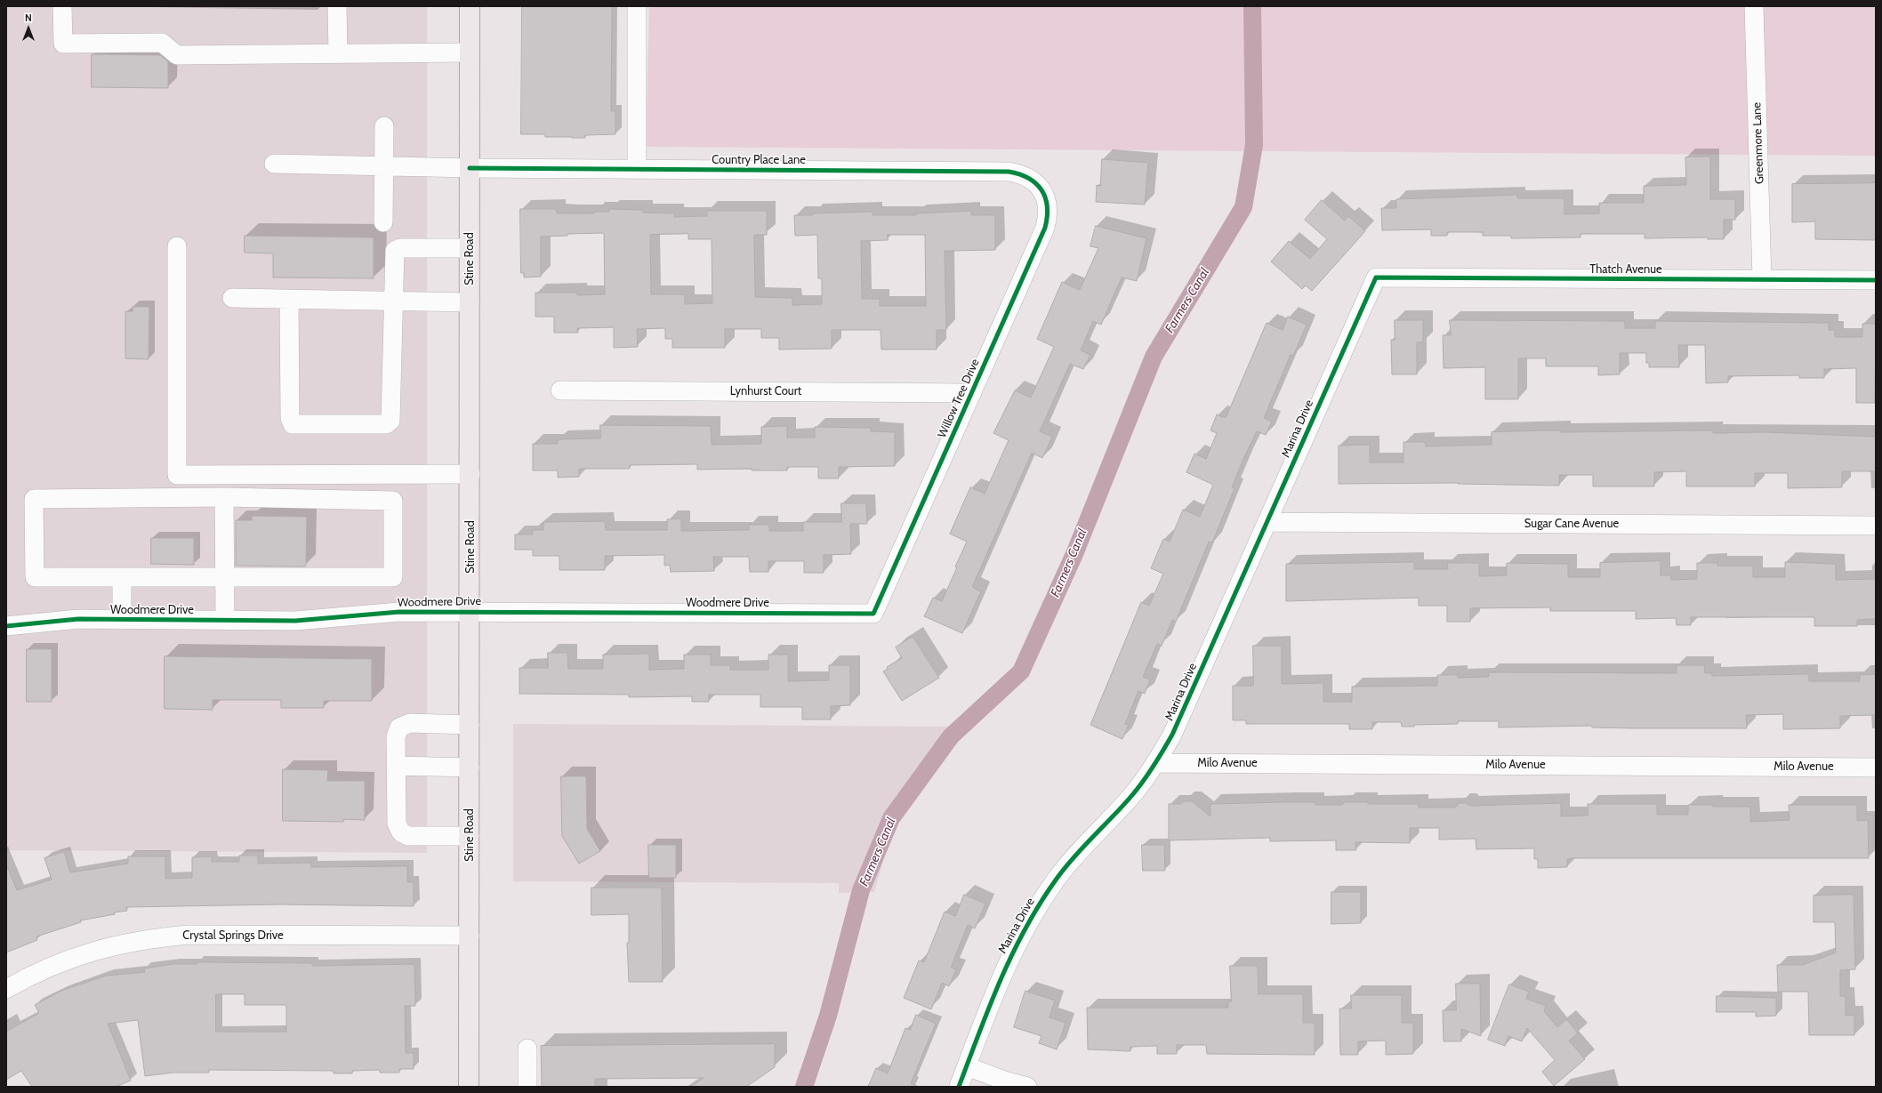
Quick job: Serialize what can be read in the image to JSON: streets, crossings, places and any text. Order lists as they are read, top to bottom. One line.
{"streets":{"main road":["Stine Road"],"street":["Greenmore Lane","Country Place Lane","Thatch Avenue","Lynhurst Court","Willow Tree Drive","Marina Drive","Sugar Cane Avenue","Woodmere Drive","Milo Avenue","Crystal Springs Drive"]},"crossings":[["Greenmore Lane","Thatch Avenue"],["Country Place Lane","Stine Road"],["Country Place Lane","Willow Tree Drive"],["Stine Road","Woodmere Drive"],["Stine Road","Crystal Springs Drive"],["Thatch Avenue","Marina Drive"],["Lynhurst Court","Willow Tree Drive"],["Willow Tree Drive","Woodmere Drive"],["Marina Drive","Sugar Cane Avenue"],["Marina Drive","Milo Avenue"]],"water":["Farmers Canal"],"north":"top"}
